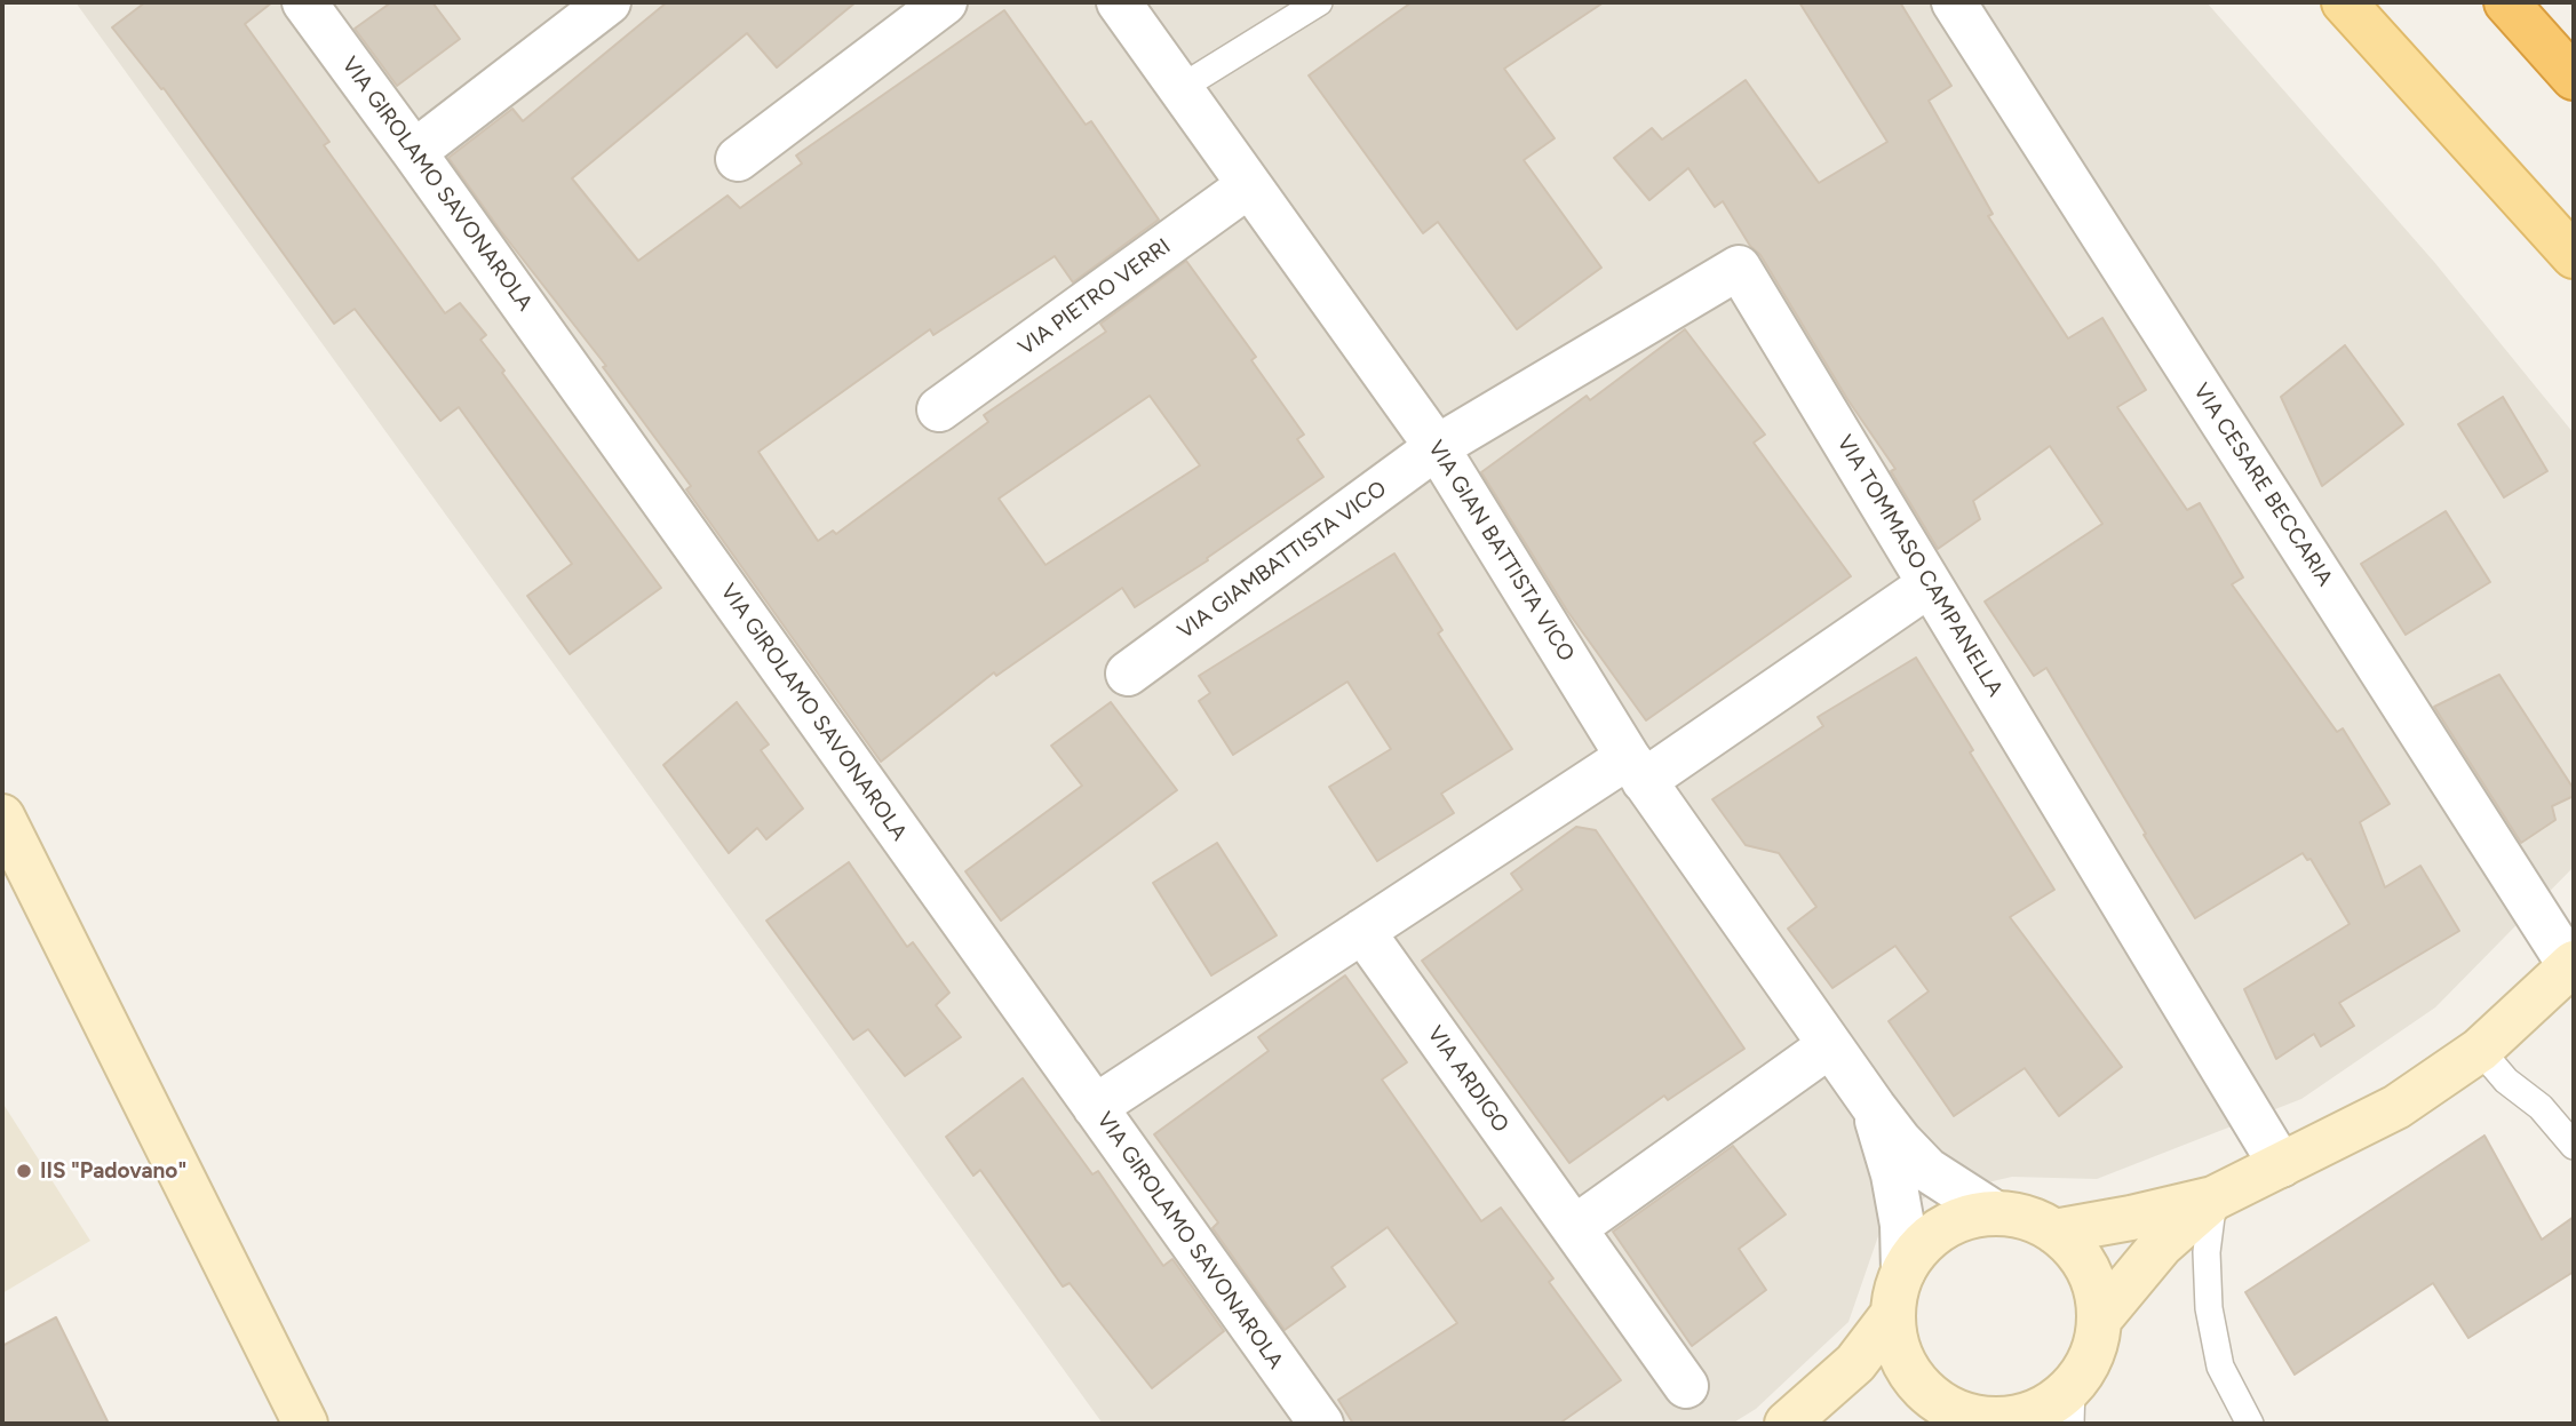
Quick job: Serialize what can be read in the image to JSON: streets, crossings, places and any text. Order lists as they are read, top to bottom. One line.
{"streets":{"street":["VIA GIROLAMO SAVONAROLA","VIA PIETRO VERRI","VIA CESARE BECCARIA","VIA GIAN BATTISTA VICO","VIA GIAMBATTISTA VICO","VIA TOMMASO CAMPANELLA","VIA ARDIGO"]},"crossings":[["VIA PIETRO VERRI","VIA GIAN BATTISTA VICO"],["VIA GIAN BATTISTA VICO","VIA GIAMBATTISTA VICO"],["VIA GIAN BATTISTA VICO","VIA TOMMASO CAMPANELLA"],["VIA GIAMBATTISTA VICO","VIA TOMMASO CAMPANELLA"]],"places":["IIS \"Padovano\""]}
